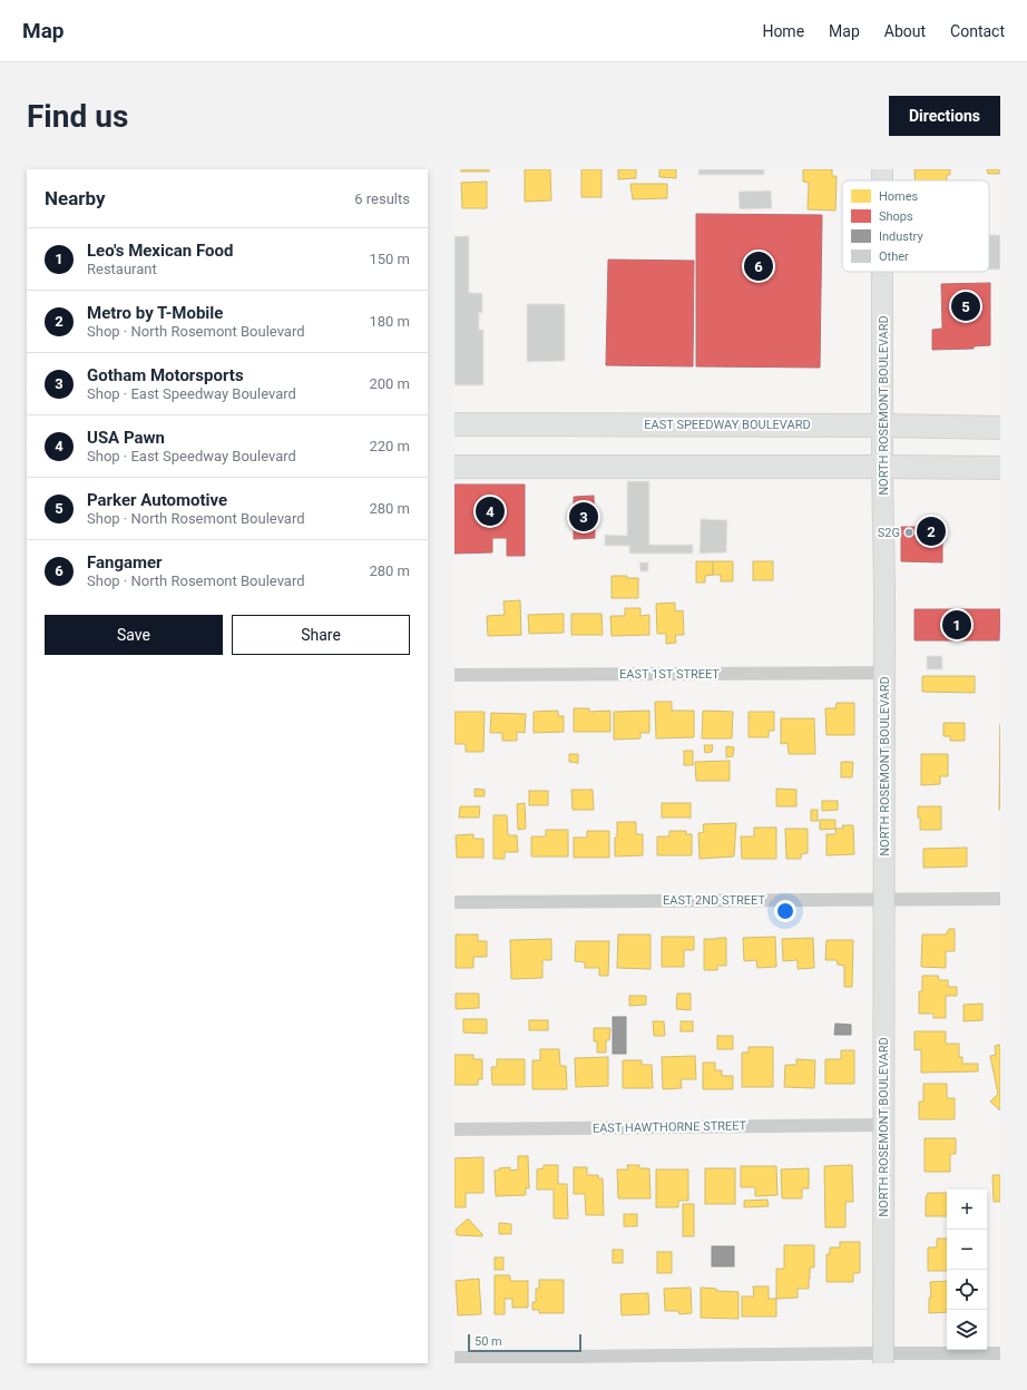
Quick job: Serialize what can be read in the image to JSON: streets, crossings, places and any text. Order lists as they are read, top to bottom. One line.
{"streets":{"main road":["EAST SPEEDWAY BOULEVARD"],"street":["NORTH ROSEMONT BOULEVARD","EAST 1ST STREET","EAST 2ND STREET","EAST HAWTHORNE STREET"]},"crossings":[["NORTH ROSEMONT BOULEVARD","EAST SPEEDWAY BOULEVARD"],["NORTH ROSEMONT BOULEVARD","EAST 1ST STREET"],["NORTH ROSEMONT BOULEVARD","EAST 2ND STREET"],["NORTH ROSEMONT BOULEVARD","EAST HAWTHORNE STREET"]],"places":["S2G"],"legend":["Homes","Shops","Industry","Other"],"scale_bar":"50 m","page":{"header":"Map","nav":["Home","Map","About","Contact"],"buttons":["Directions",["Save","Share"]],"title":"Find us","heading":["Nearby","6 results"],"list":[{"mark":"1","name":"Leo's Mexican Food","note":"Restaurant","value":"150 m"},{"mark":"2","name":"Metro by T-Mobile","note":"Shop · North Rosemont Boulevard","value":"180 m"},{"mark":"3","name":"Gotham Motorsports","note":"Shop · East Speedway Boulevard","value":"200 m"},{"mark":"4","name":"USA Pawn","note":"Shop · East Speedway Boulevard","value":"220 m"},{"mark":"5","name":"Parker Automotive","note":"Shop · North Rosemont Boulevard","value":"280 m"},{"mark":"6","name":"Fangamer","note":"Shop · North Rosemont Boulevard","value":"280 m"}],"pins":["6","5","4","3","2","1"],"map_buttons":["+","−"],"scale":"50 m"}}
